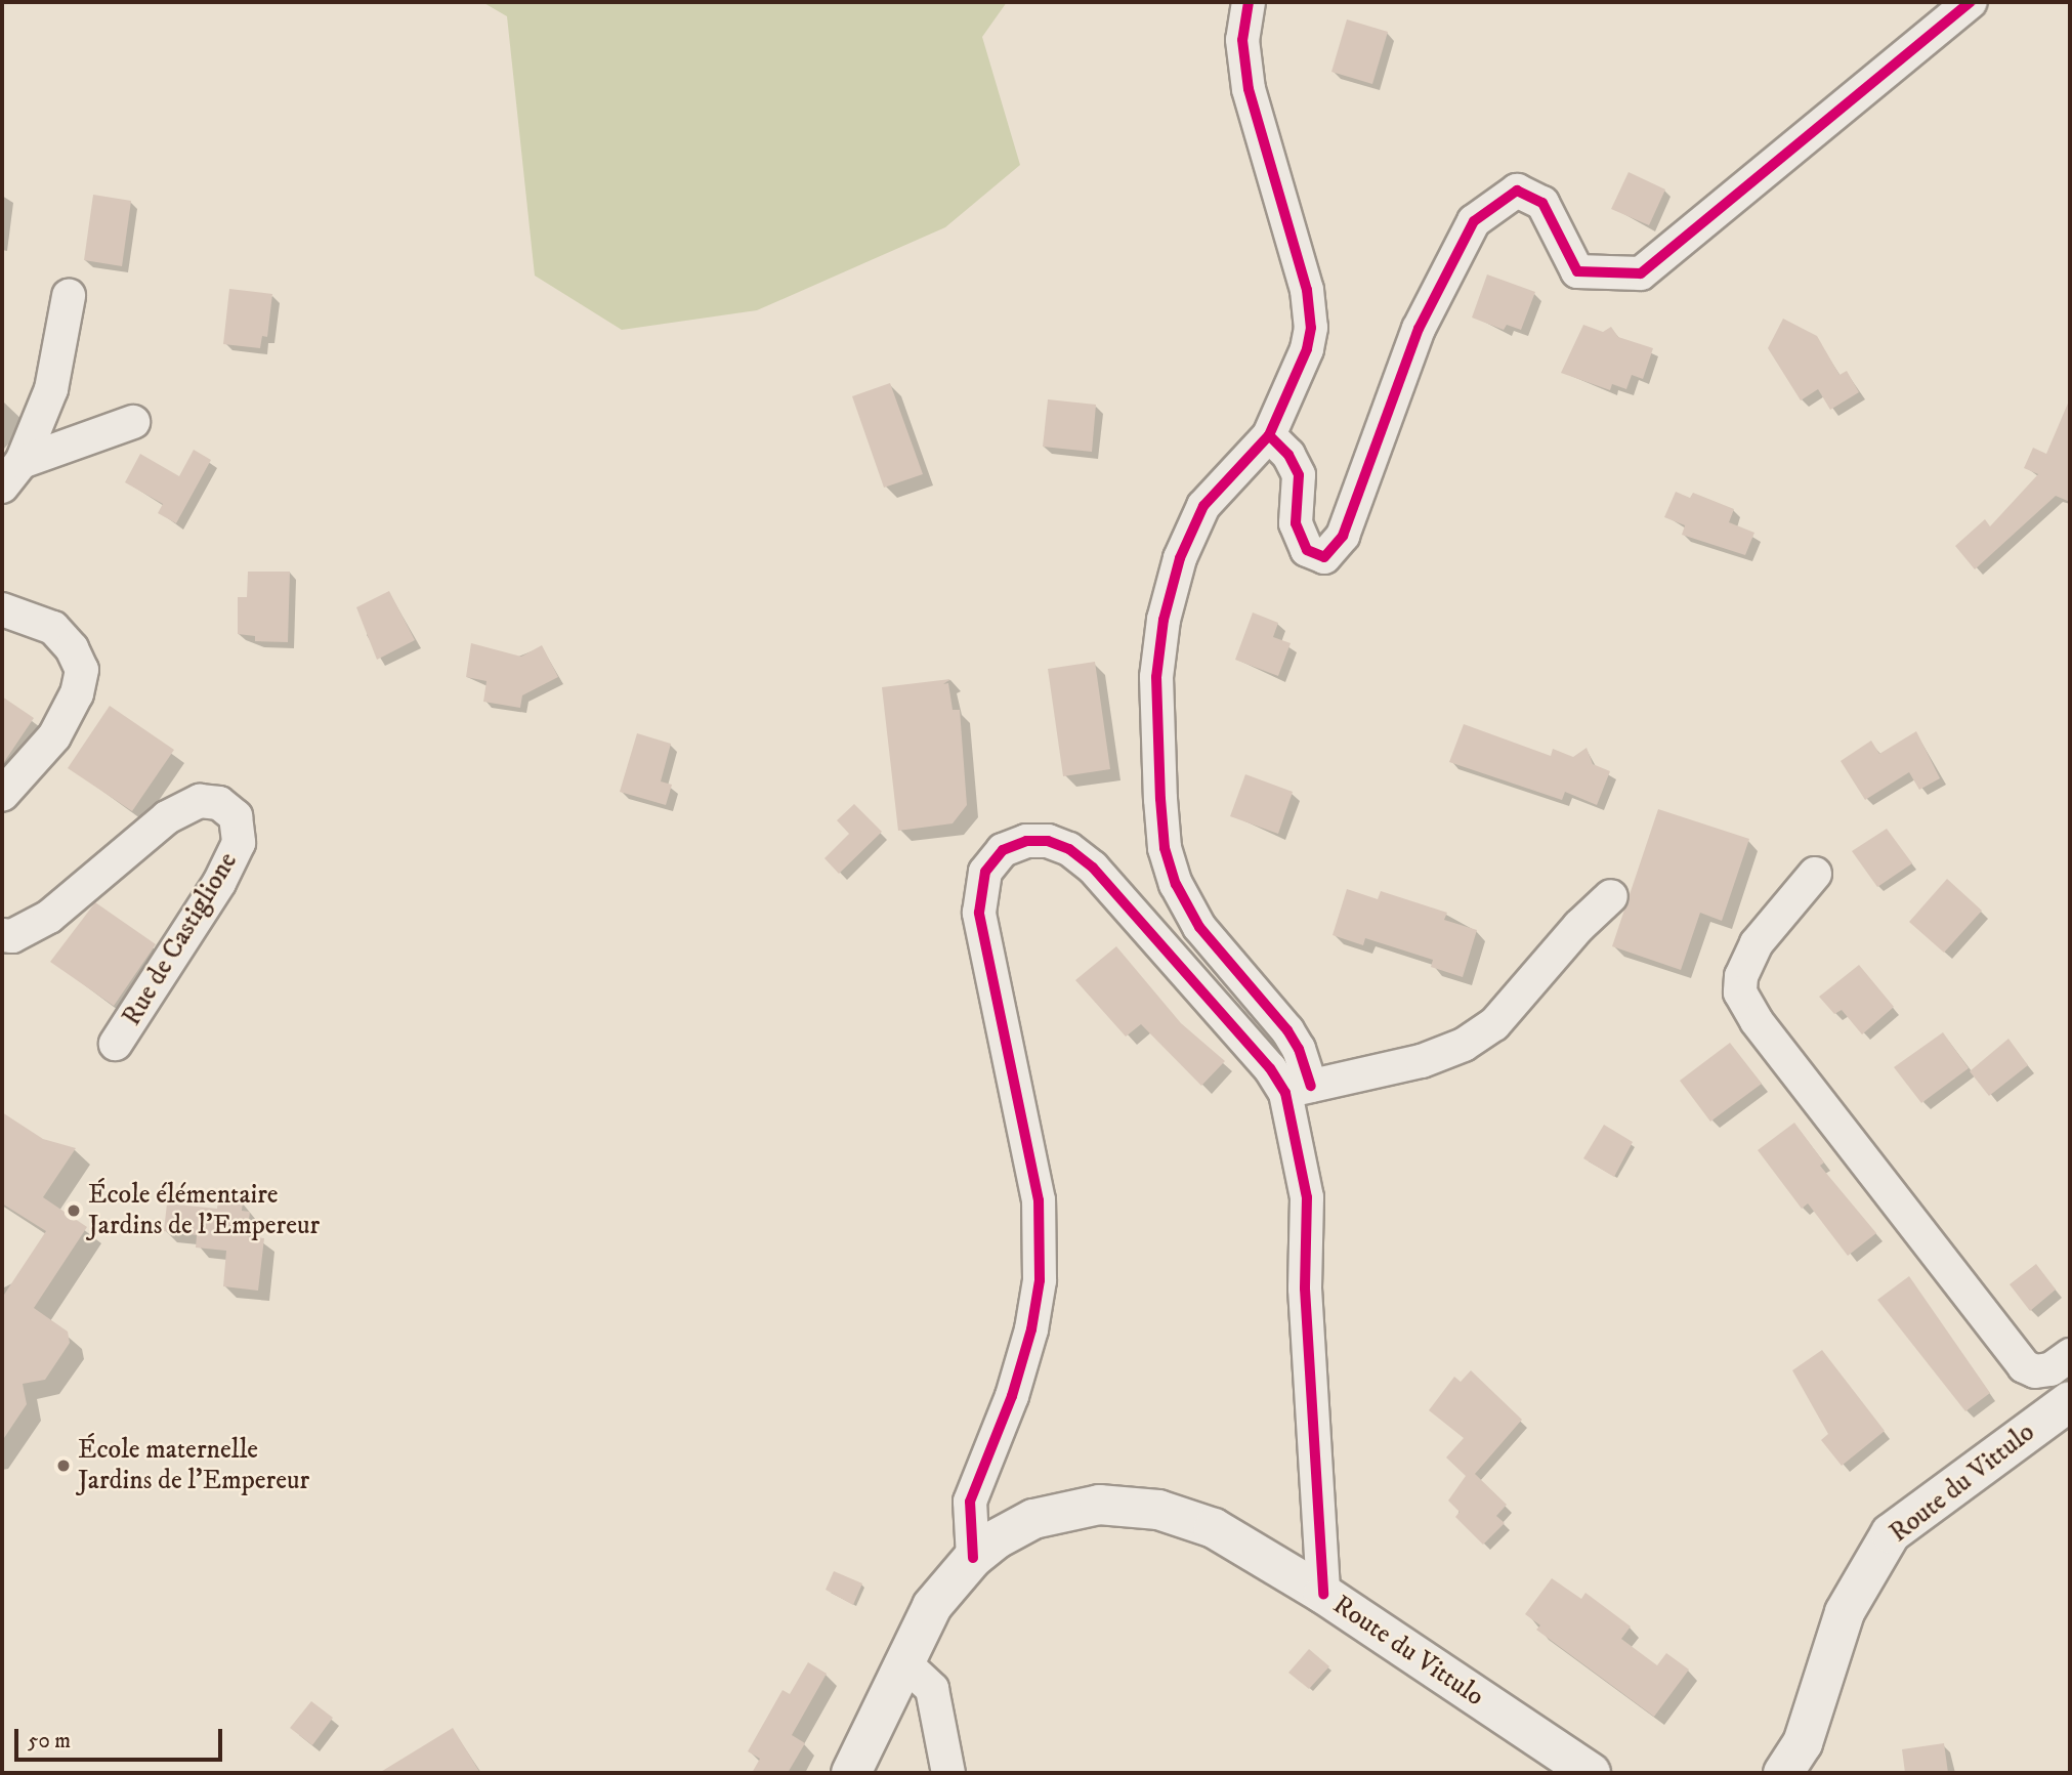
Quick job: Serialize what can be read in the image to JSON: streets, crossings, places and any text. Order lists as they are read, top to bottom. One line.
{"streets":{"street":["Rue de Castiglione","Route du Vittulo"]},"places":["École élémentaire Jardins de l'Empereur","École maternelle Jardins de l'Empereur"],"scale_bar":"50 m"}
